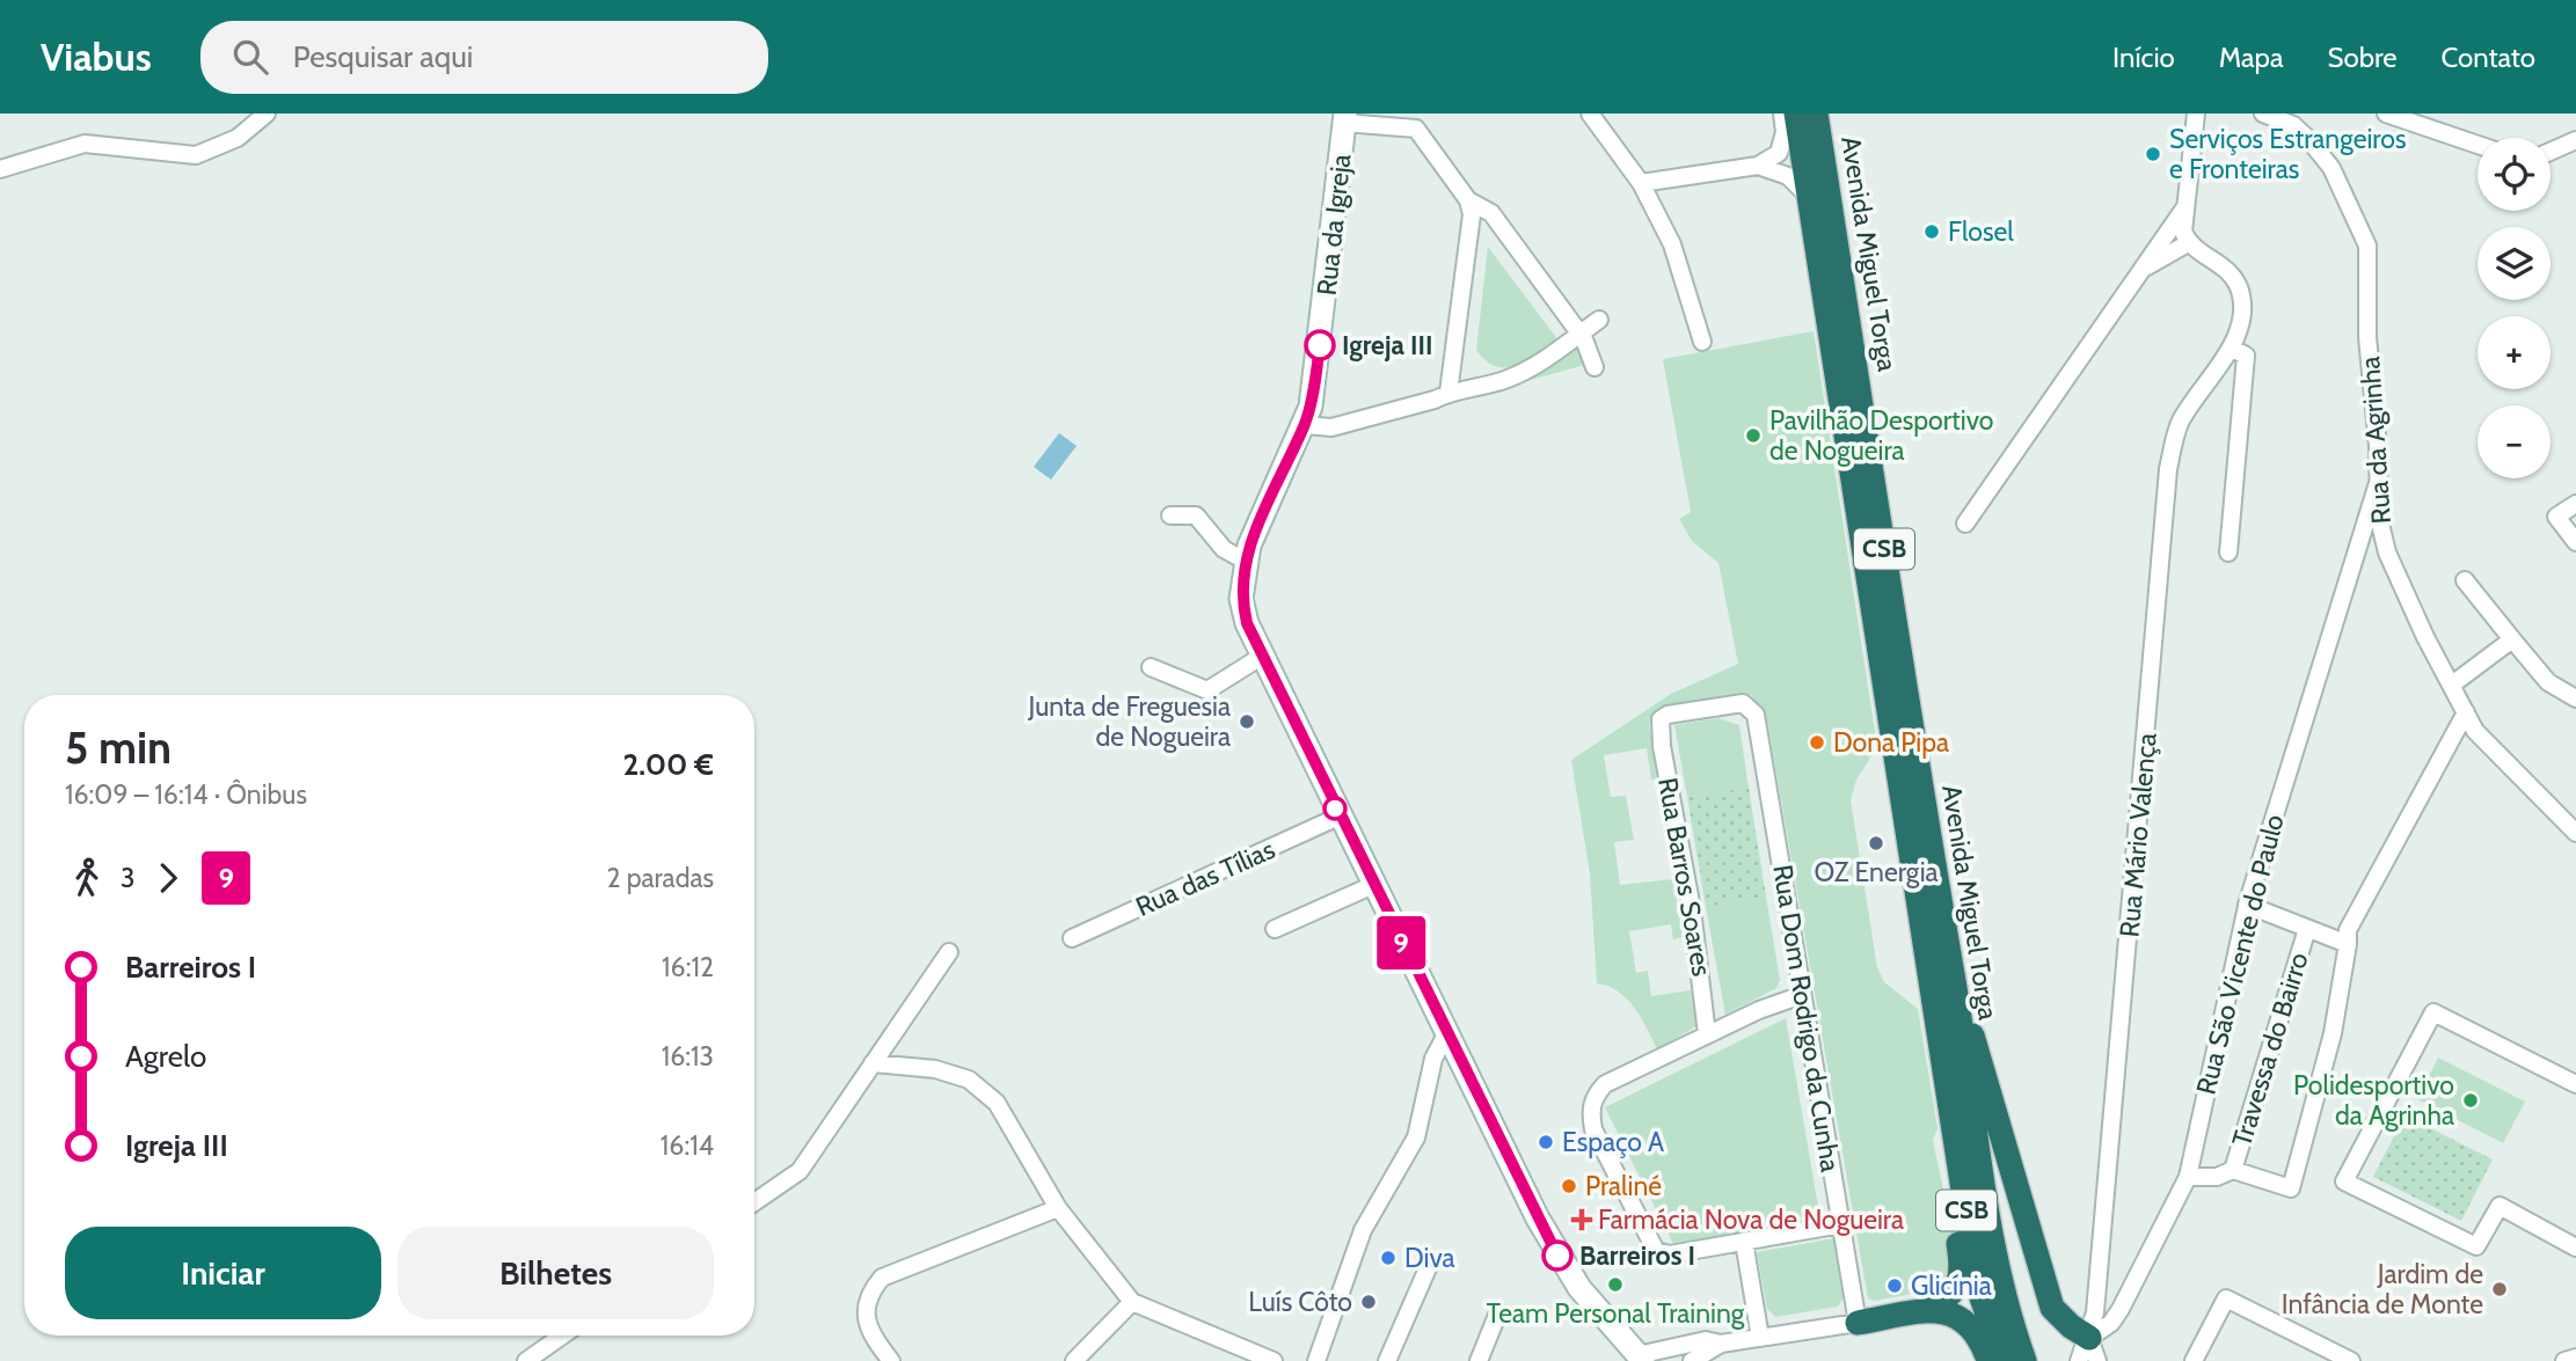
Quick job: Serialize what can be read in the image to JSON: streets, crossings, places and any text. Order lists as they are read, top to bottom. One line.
{"streets":{"highway":["Avenida Miguel Torga","CSB"],"street":["Rua da Igreja","Rua da Agrinha","Rua Mário Valença","Rua Barros Soares","Rua das Tílias","Rua São Vicente do Paulo","Rua Dom Rodrigo da Cunha","Travessa do Bairro"]},"crossings":[["Rua da Igreja","Rua das Tílias"],["Rua da Agrinha","Rua São Vicente do Paulo"],["Rua Mário Valença","Rua São Vicente do Paulo"],["Rua Barros Soares","Rua Dom Rodrigo da Cunha"]],"places":{"other":["Serviços Estrangeiros e Fronteiras","Flosel","Igreja III","Pavilhão Desportivo de Nogueira","Junta de Freguesia de Nogueira","Dona Pipa","OZ Energia","Polidesportivo da Agrinha","Espaço A","Praliné","Barreiros I","Diva","Team Personal Training","Glicínia","Jardim de Infância de Monte","Luís Côto"],"health":["Farmácia Nova de Nogueira"]},"lines":["bus line 9"],"page":{"header":"Viabus","search":"Pesquisar aqui","nav":["Início","Mapa","Sobre","Contato"],"on_map":"9","map_buttons":["+","−"],"heading":["5 min","16:09 – 16:14 · Ônibus","2.00 €"],"legs":["3","9","2 paradas"],"list":[{"name":"Barreiros I","value":"16:12"},{"name":"Agrelo","value":"16:13"},{"name":"Igreja III","value":"16:14"}],"buttons":["Iniciar","Bilhetes"]}}
